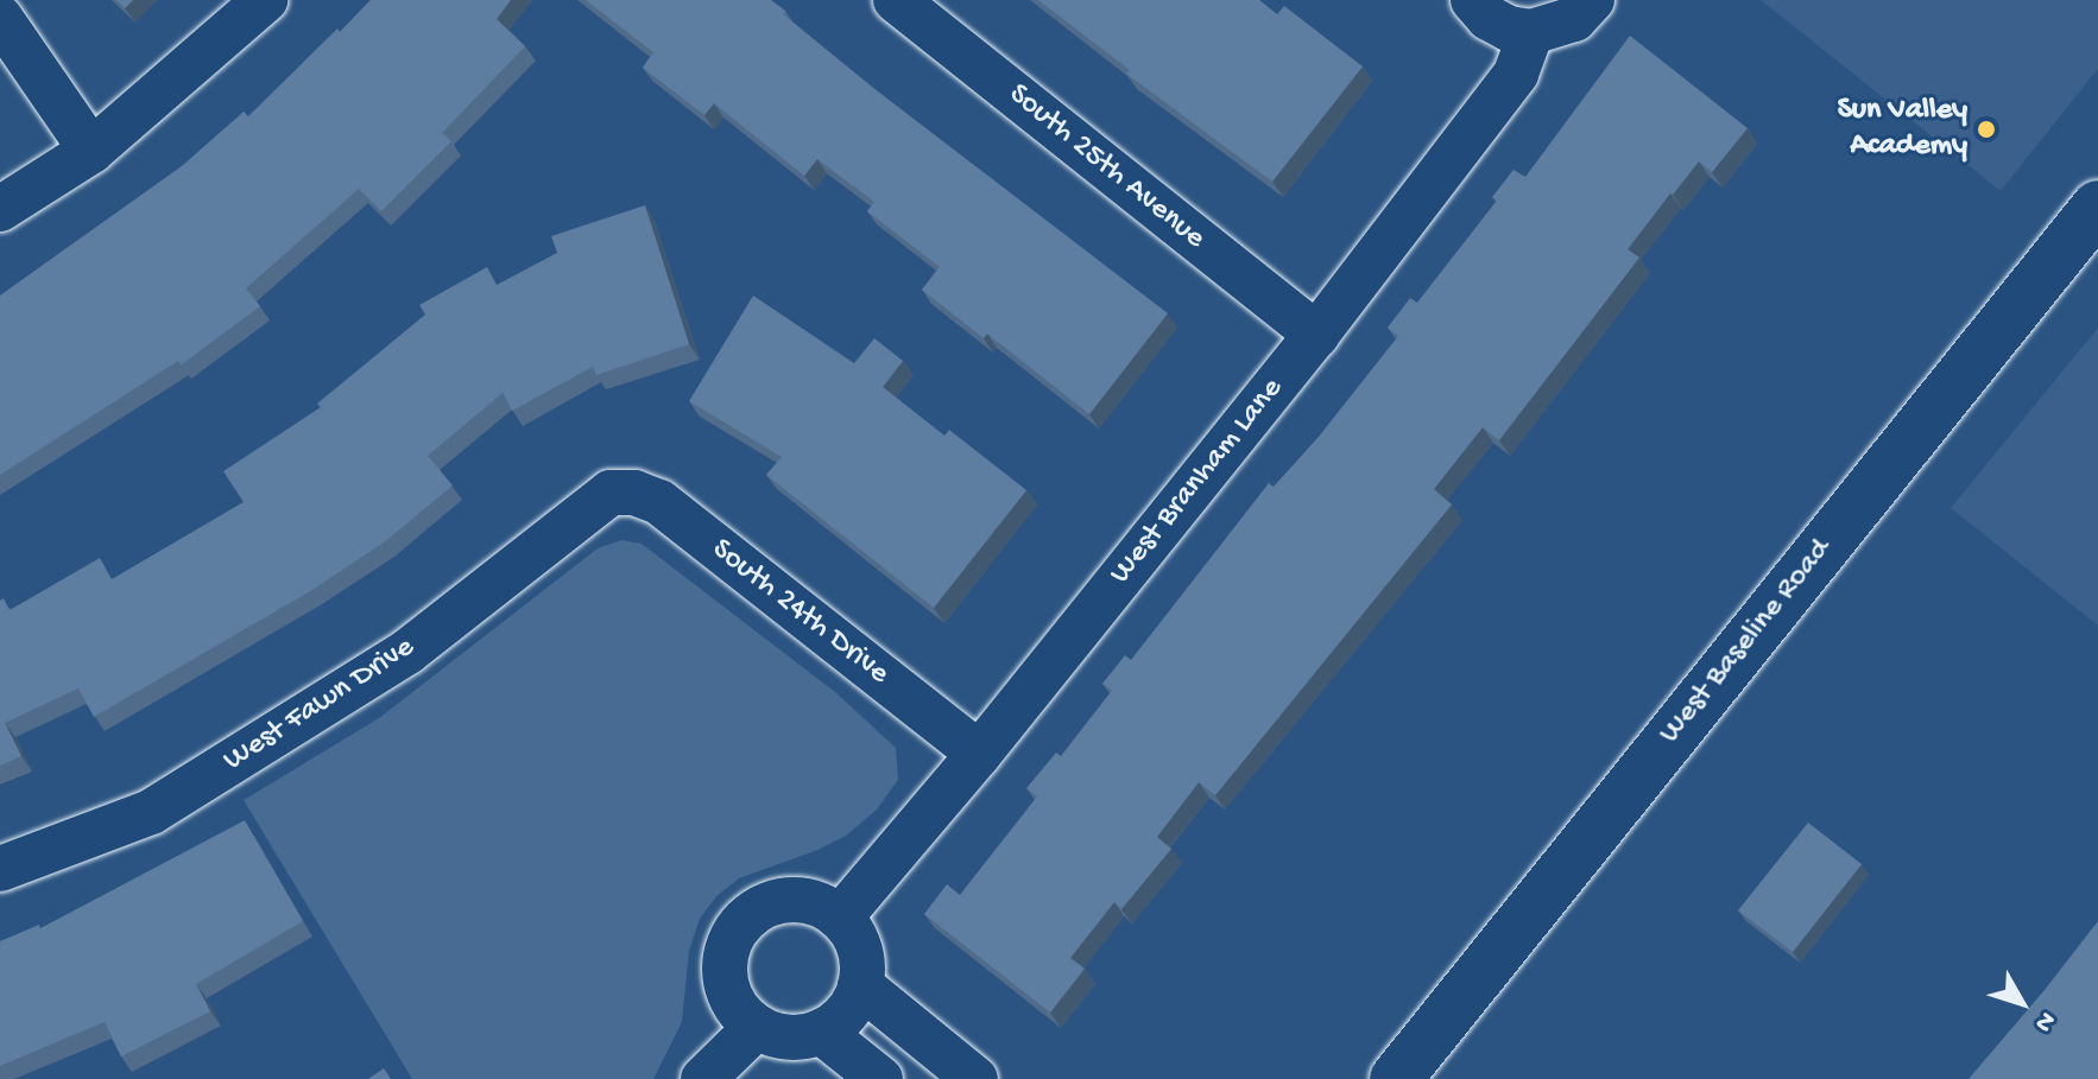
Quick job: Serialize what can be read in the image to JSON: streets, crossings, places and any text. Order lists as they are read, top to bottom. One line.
{"streets":{"main road":["West Baseline Road"],"street":["South 25th Avenue","West Branham Lane","South 24th Drive","West Fawn Drive"]},"crossings":[["South 25th Avenue","West Branham Lane"],["West Branham Lane","South 24th Drive"],["South 24th Drive","West Fawn Drive"]],"places":["Sun Valley Academy"],"north":"bottom right"}
